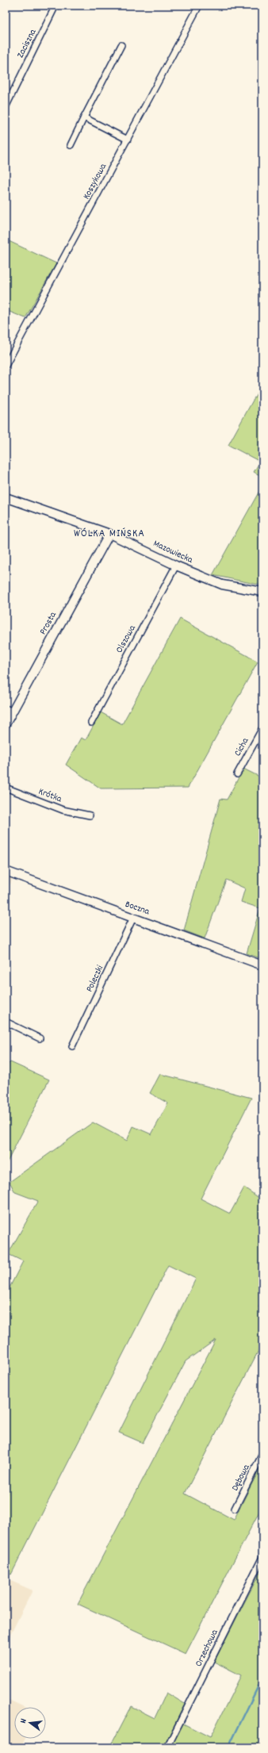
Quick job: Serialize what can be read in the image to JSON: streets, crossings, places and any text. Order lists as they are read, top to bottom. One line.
{"streets":{"street":["Zaciszna","Koszykowa","Mazowiecka","Prosta","Olszowa","Cicha","Krótka","Boczna","Poleczki","Dębowa","Orzechowa"]},"crossings":[["Mazowiecka","Prosta"],["Mazowiecka","Olszowa"],["Boczna","Poleczki"]],"districts":["WÓLKA MIŃSKA"],"north":"left"}
